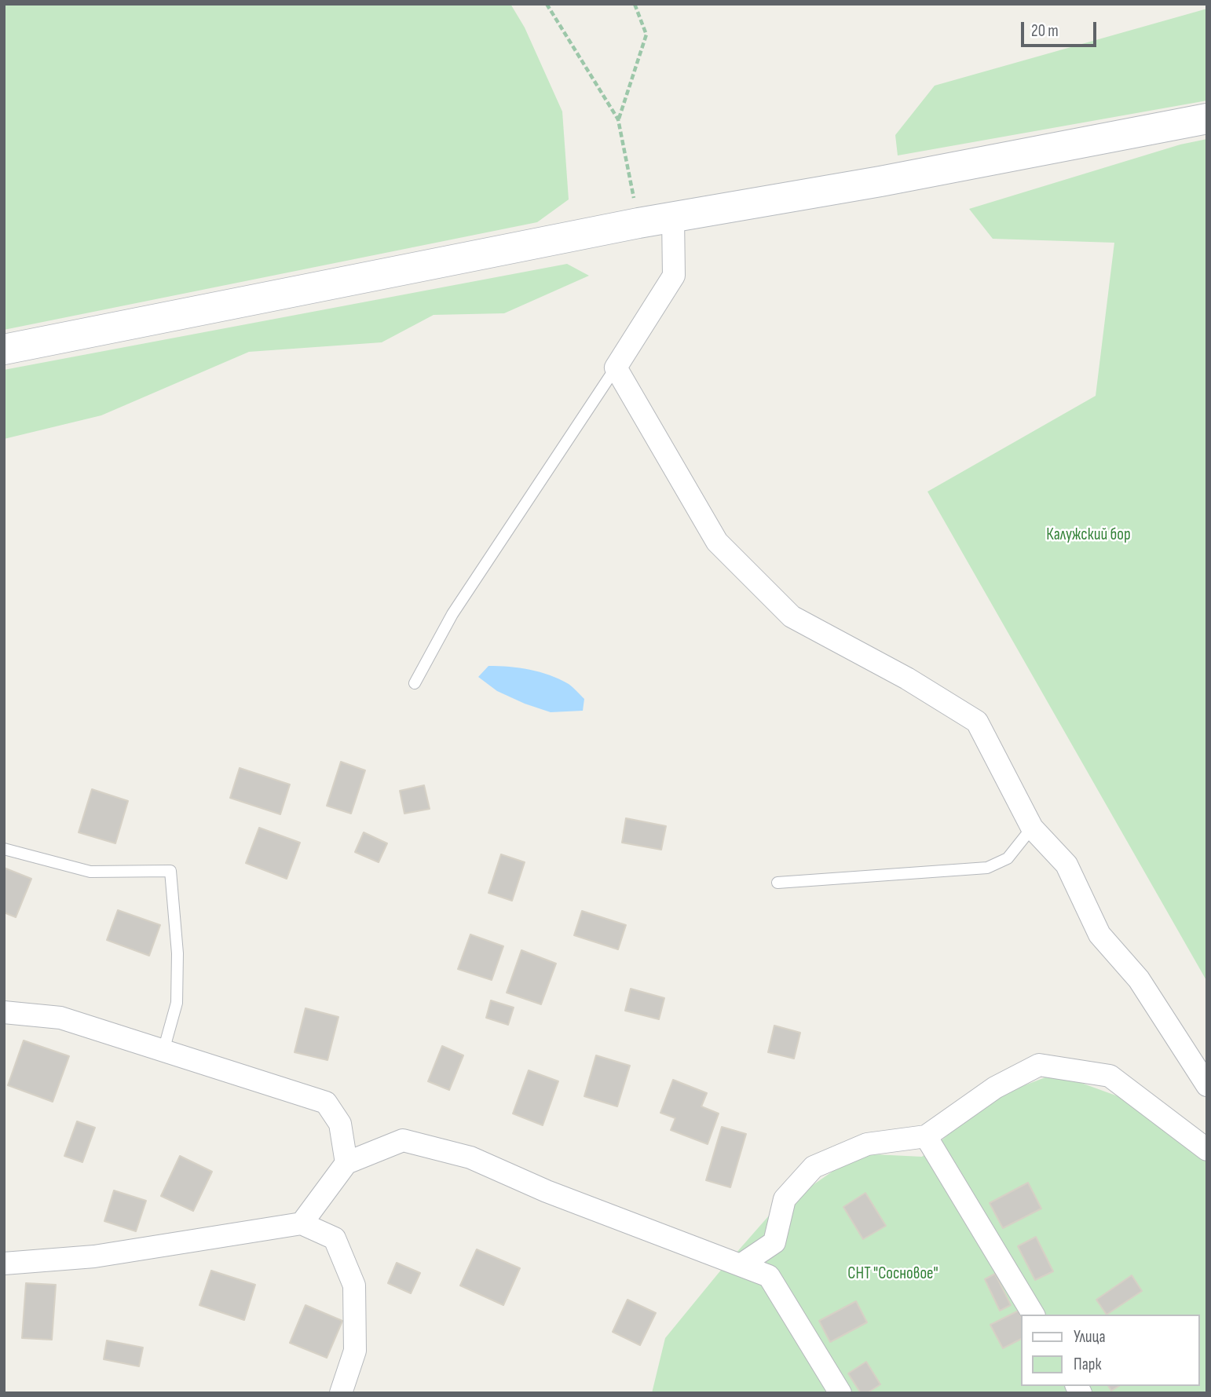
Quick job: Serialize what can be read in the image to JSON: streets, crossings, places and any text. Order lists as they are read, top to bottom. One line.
{"parks":["Калужский бор","СНТ \"Сосновое\""],"legend":["Улица","Парк"],"scale_bar":"20 m"}
